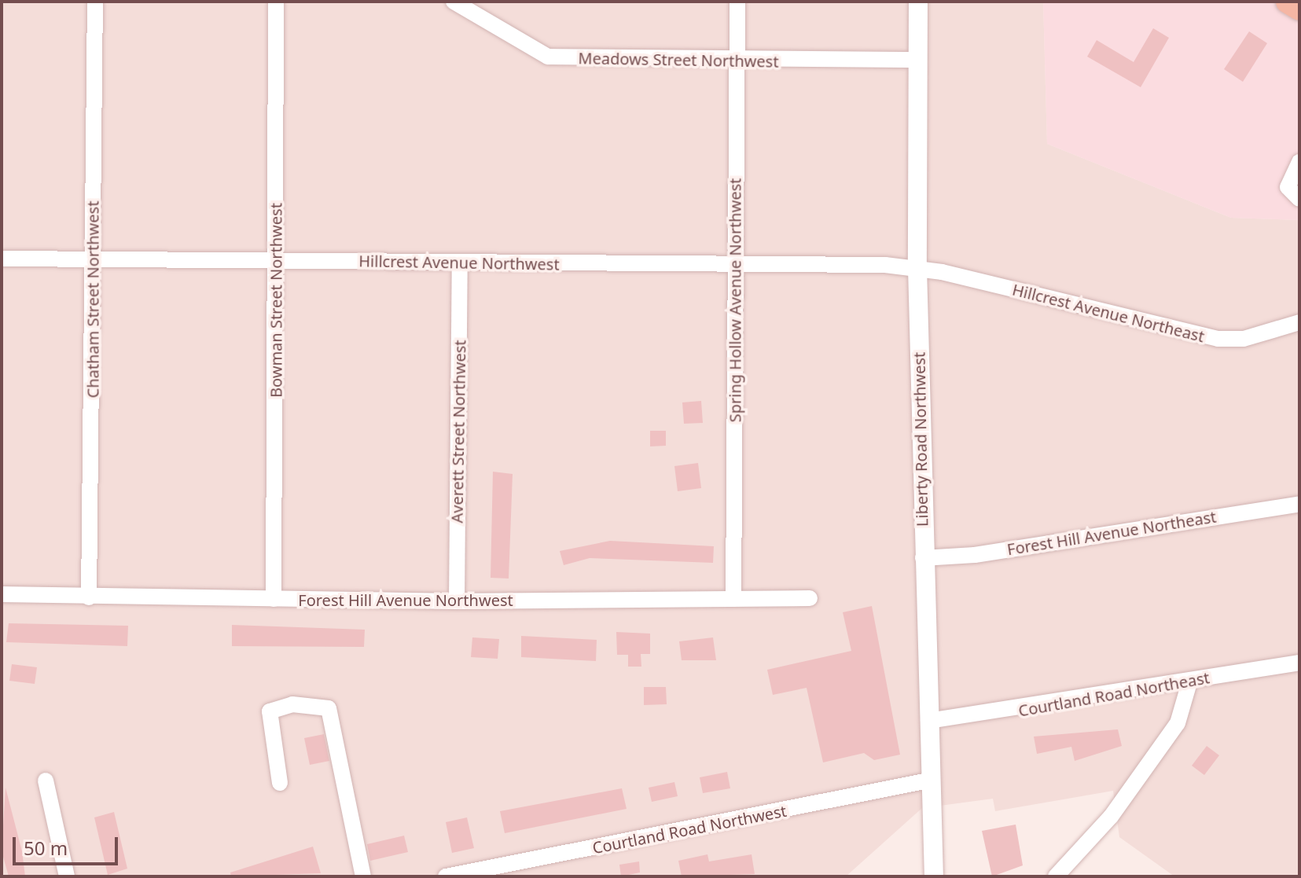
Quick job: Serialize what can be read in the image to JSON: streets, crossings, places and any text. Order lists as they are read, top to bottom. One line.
{"streets":{"street":["Meadows Street Northwest","Hillcrest Avenue Northwest","Chatham Street Northwest","Bowman Street Northwest","Spring Hollow Avenue Northwest","Hillcrest Avenue Northeast","Averett Street Northwest","Liberty Road Northwest","Forest Hill Avenue Northeast","Forest Hill Avenue Northwest","Courtland Road Northeast","Courtland Road Northwest"]},"crossings":[["Meadows Street Northwest","Spring Hollow Avenue Northwest"],["Meadows Street Northwest","Liberty Road Northwest"],["Hillcrest Avenue Northwest","Chatham Street Northwest"],["Hillcrest Avenue Northwest","Bowman Street Northwest"],["Hillcrest Avenue Northwest","Spring Hollow Avenue Northwest"],["Hillcrest Avenue Northwest","Hillcrest Avenue Northeast"],["Hillcrest Avenue Northwest","Averett Street Northwest"],["Hillcrest Avenue Northwest","Liberty Road Northwest"],["Chatham Street Northwest","Forest Hill Avenue Northwest"],["Bowman Street Northwest","Forest Hill Avenue Northwest"],["Spring Hollow Avenue Northwest","Forest Hill Avenue Northwest"],["Hillcrest Avenue Northeast","Liberty Road Northwest"],["Averett Street Northwest","Forest Hill Avenue Northwest"],["Liberty Road Northwest","Forest Hill Avenue Northeast"],["Liberty Road Northwest","Courtland Road Northeast"],["Liberty Road Northwest","Courtland Road Northwest"]],"scale_bar":"50 m"}
